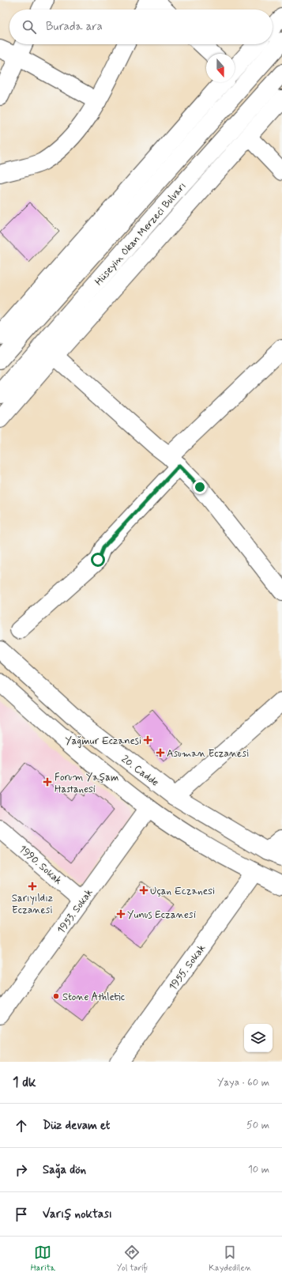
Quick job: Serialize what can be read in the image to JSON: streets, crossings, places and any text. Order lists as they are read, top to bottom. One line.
{"streets":{"street":["Hüseyin Okan Merzeci Bulvarı","20. Cadde","1990. Sokak","1953. Sokak","1955. Sokak"]},"crossings":[["1990. Sokak","1953. Sokak"]],"places":{"health":["Yağmur Eczanesi","Asuman Eczanesi","Forum Yaşam Hastanesi","Sarıyıldız Eczanesi","Uçan Eczanesi","Yunus Eczanesi"],"other":["Stone Athletic"]},"north":"bottom","page":{"search":"Burada ara","heading":["1 dk","Yaya · 60 m"],"list":[["Düz devam et","50 m"],["Sağa dön","10 m"],"Varış noktası"],"nav":["Harita","Yol tarifi","Kaydedilen"]}}
